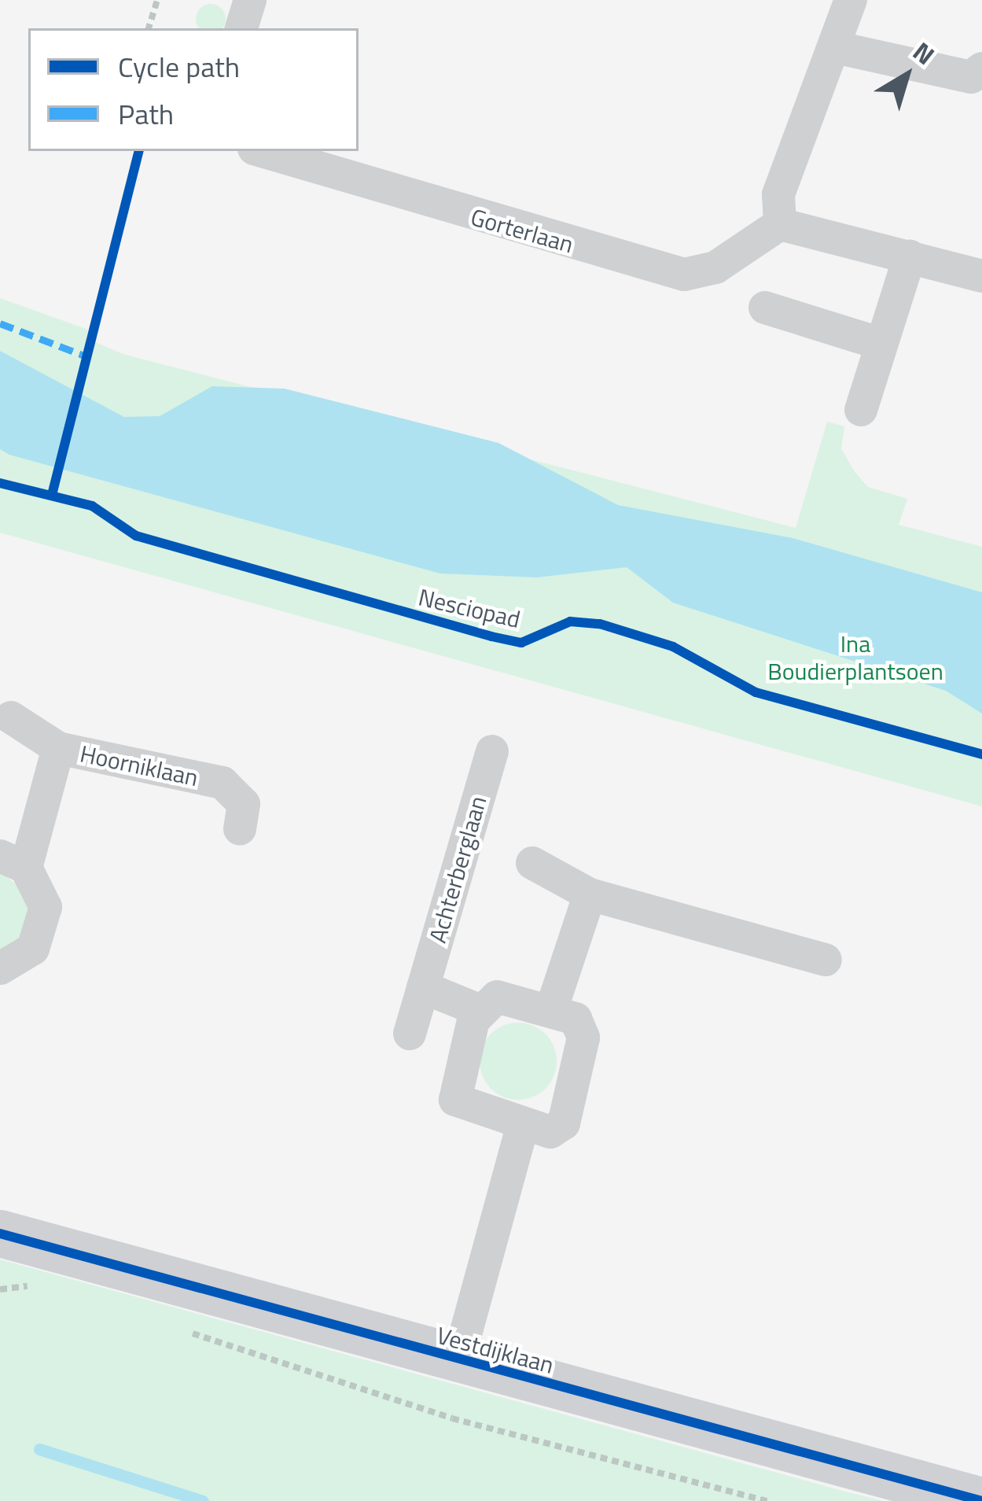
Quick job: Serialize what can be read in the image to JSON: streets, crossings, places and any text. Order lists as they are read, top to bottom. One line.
{"streets":{"street":["Gorterlaan","Hoorniklaan","Achterberglaan","Vestdijklaan"],"cycle path":["Nesciopad"]},"parks":["Ina Boudierplantsoen"],"legend":["Cycle path","Path"],"north":"top right"}
